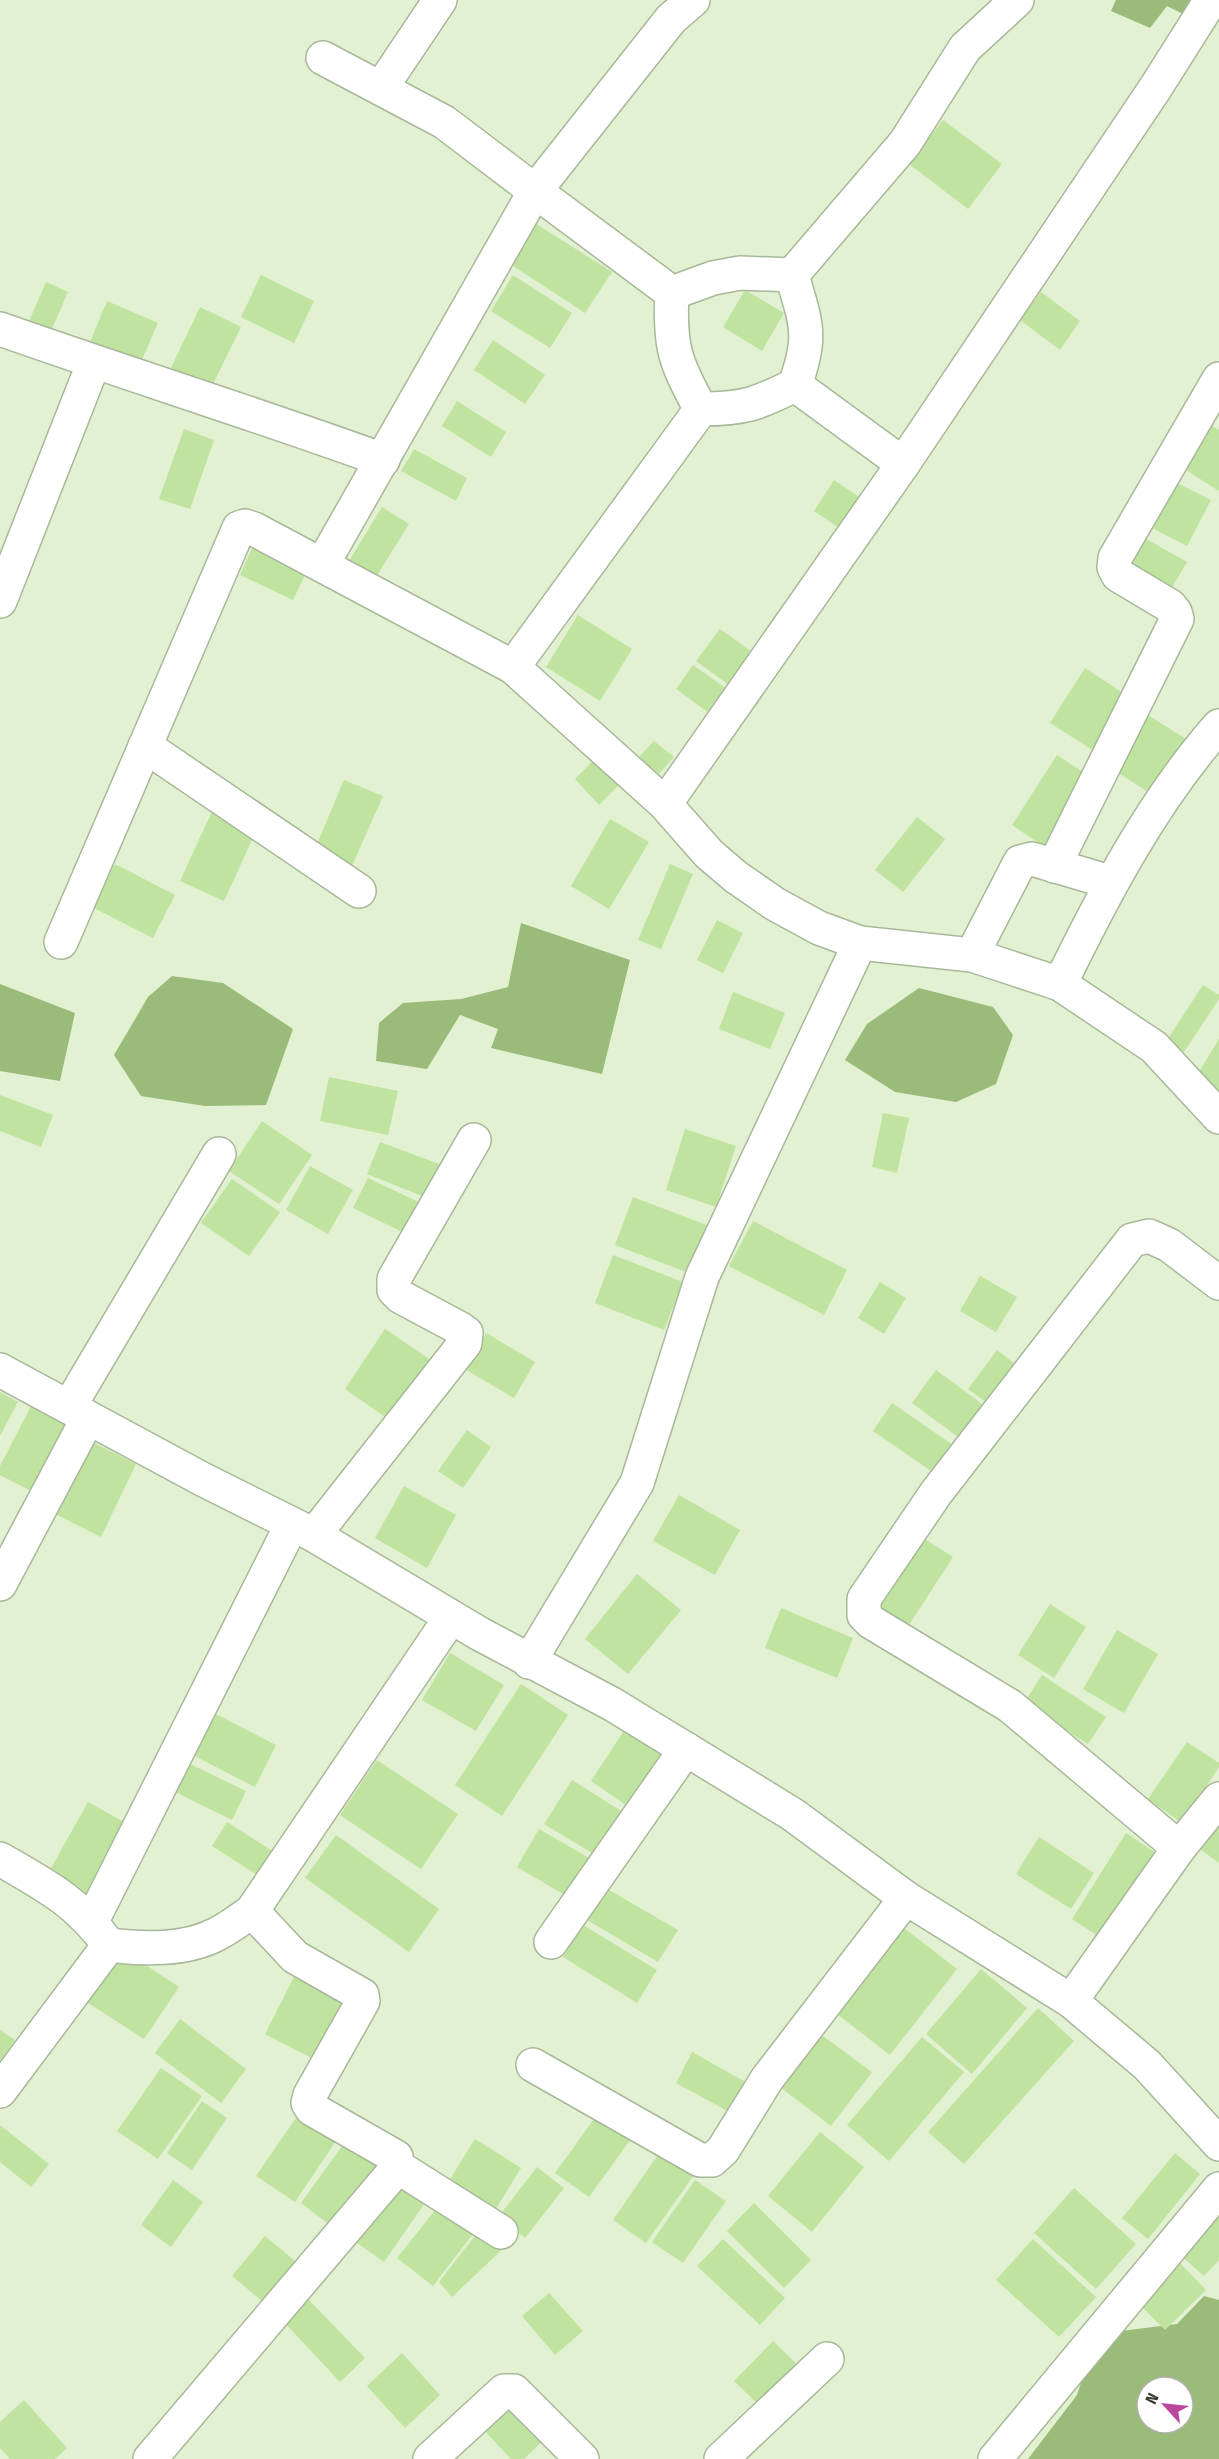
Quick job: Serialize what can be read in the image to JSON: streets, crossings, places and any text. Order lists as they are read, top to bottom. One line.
{"north":"top left"}
